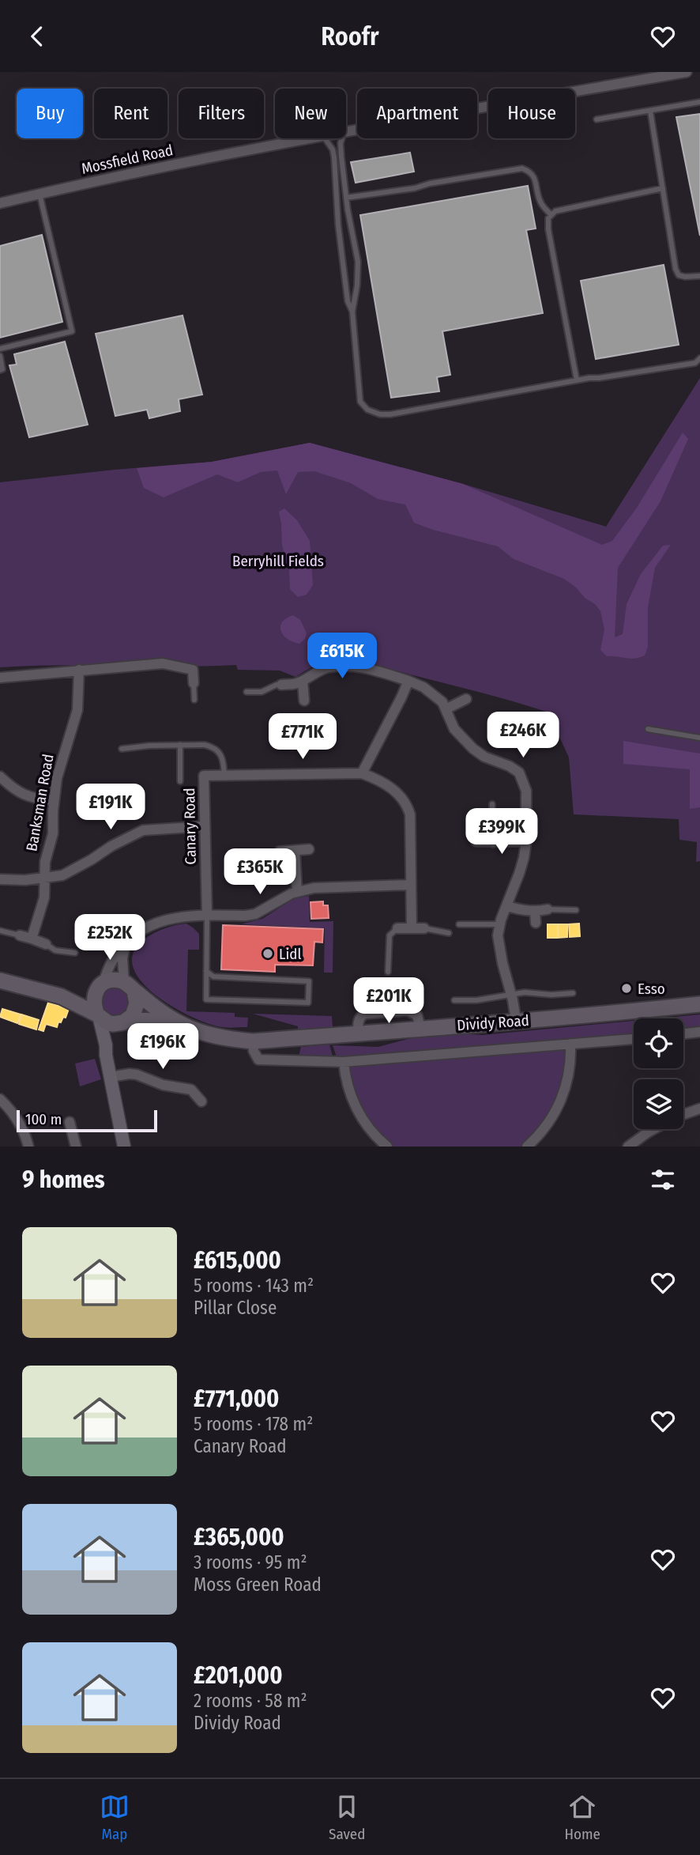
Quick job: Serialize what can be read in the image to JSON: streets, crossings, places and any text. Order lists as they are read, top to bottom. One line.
{"streets":{"main road":["Dividy Road"],"street":["Mossfield Road","Banksman Road","Canary Road"]},"parks":["Berryhill Fields"],"places":["Lidl","Esso"],"scale_bar":"100 m","page":{"header":"Roofr","chip":["Buy","Rent","Filters","New","Apartment","House"],"price":["£615K","£246K","£771K","£191K","£399K","£365K","£252K","£201K","£196K"],"scale":"100 m","heading":"9 homes","list":[{"name":"£615,000","note":"5 rooms · 143 m² · Pillar Close"},{"name":"£771,000","note":"5 rooms · 178 m² · Canary Road"},{"name":"£365,000","note":"3 rooms · 95 m² · Moss Green Road"},{"name":"£201,000","note":"2 rooms · 58 m² · Dividy Road"}],"tabs":["Map","Saved","Home"]}}
